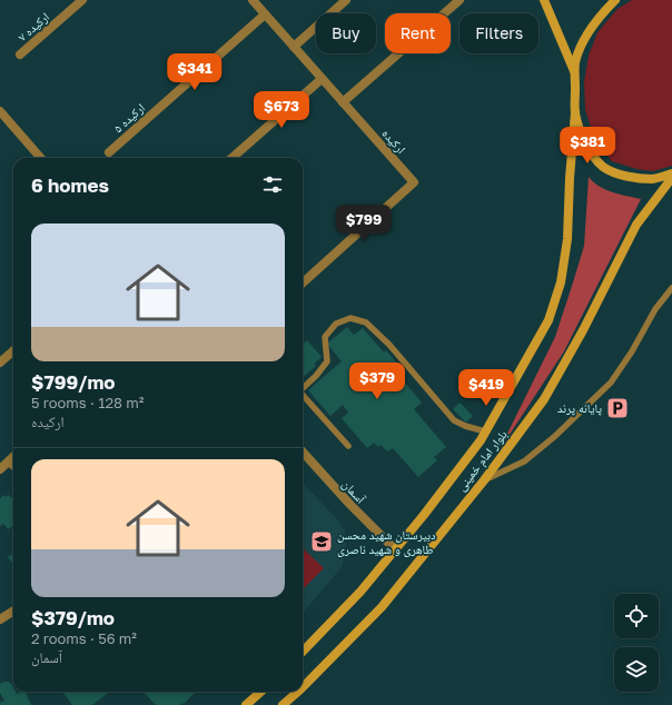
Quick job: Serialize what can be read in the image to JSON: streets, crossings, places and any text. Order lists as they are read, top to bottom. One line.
{"streets":{"main road":["بلوار امام خمینی"],"street":["ارکیده ۷","ارکیده ۵","ارکیده","آسمان"]},"crossings":[["ارکیده ۵","ارکیده"],["بلوار امام خمینی","آسمان"]],"places":{"parking":["پایانه پرند"],"school or university":["دبیرستان شهید محسن طاهری و شهید ناصری"]},"page":{"chip":["Buy","Rent","Filters"],"price":["$341","$673","$381","$799","$379","$419"],"heading":"6 homes","list":[{"name":"$799/mo","note":"5 rooms · 128 m² · ارکیده"},{"name":"$379/mo","note":"2 rooms · 56 m² · آسمان"}]}}
